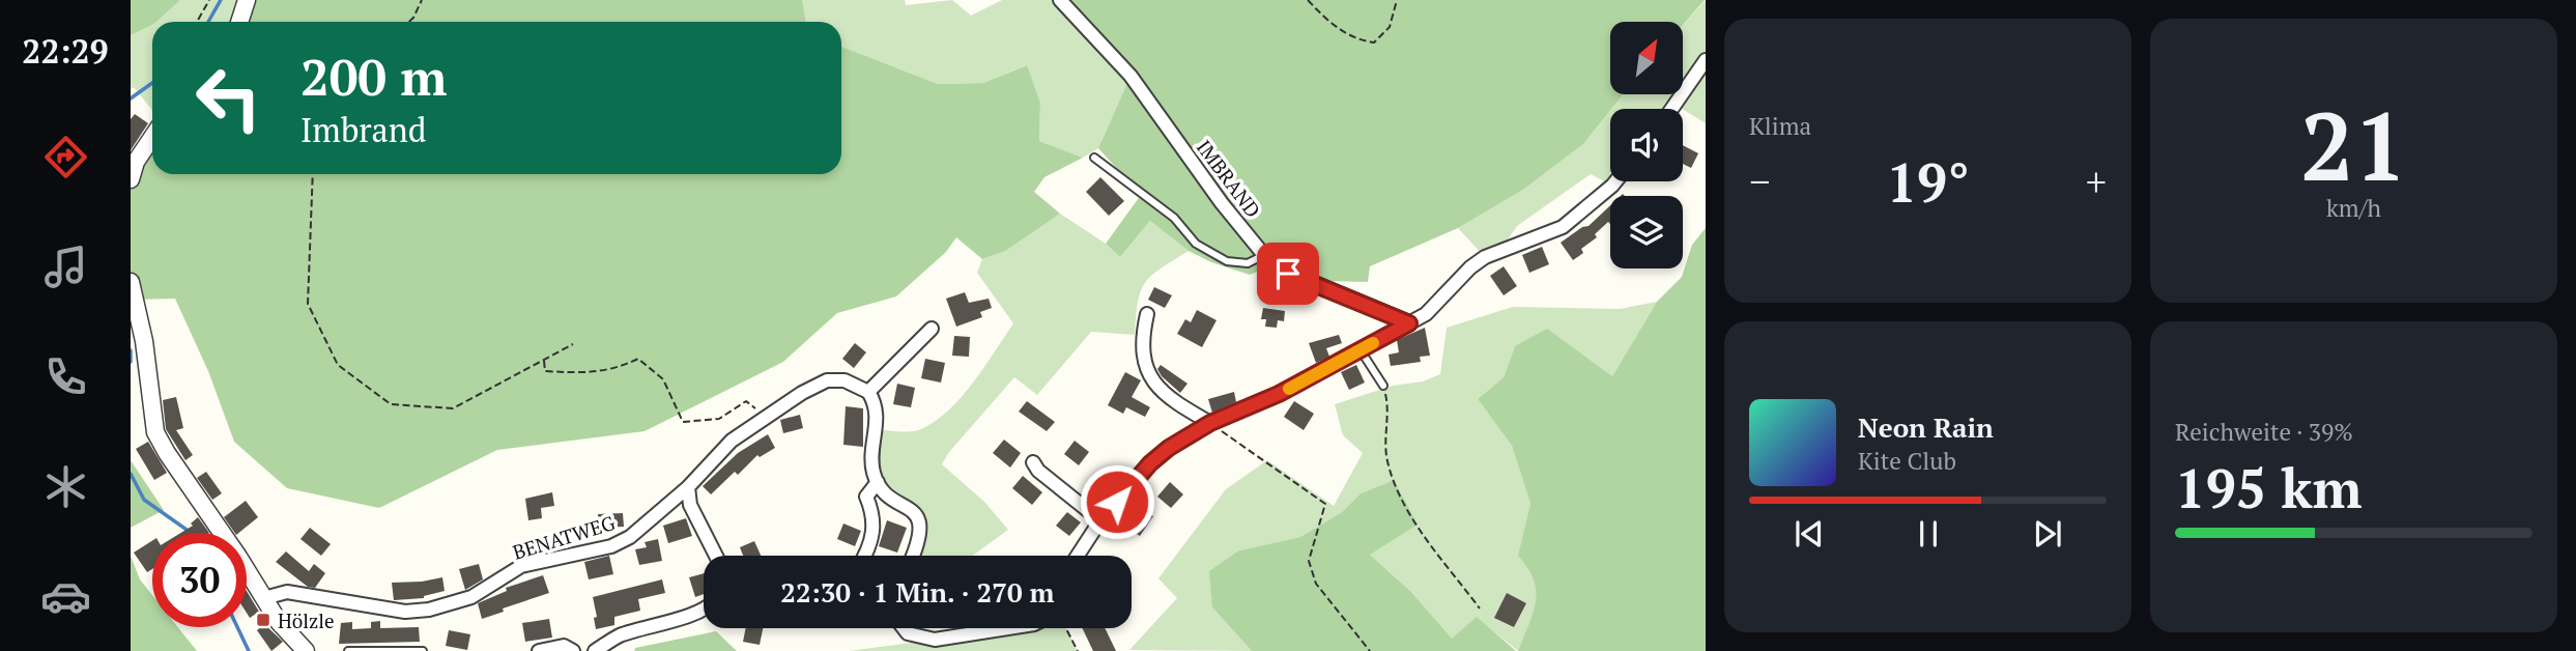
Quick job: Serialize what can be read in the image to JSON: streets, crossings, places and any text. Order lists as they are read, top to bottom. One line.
{"streets":{"street":["IMBRAND","BENATWEG"]},"places":{"transit":["Hölzle"]},"north":"top right","page":{"tabs":"22:29","tile":["Klima",["21","km/h"],["Reichweite · 39%","195 km"]],"turn":["200 m","Imbrand"],"heat":["−","19°","+"],"song":["Neon Rain","Kite Club"],"limit":"30","trip":"22:30 · 1 Min. · 270 m"}}
